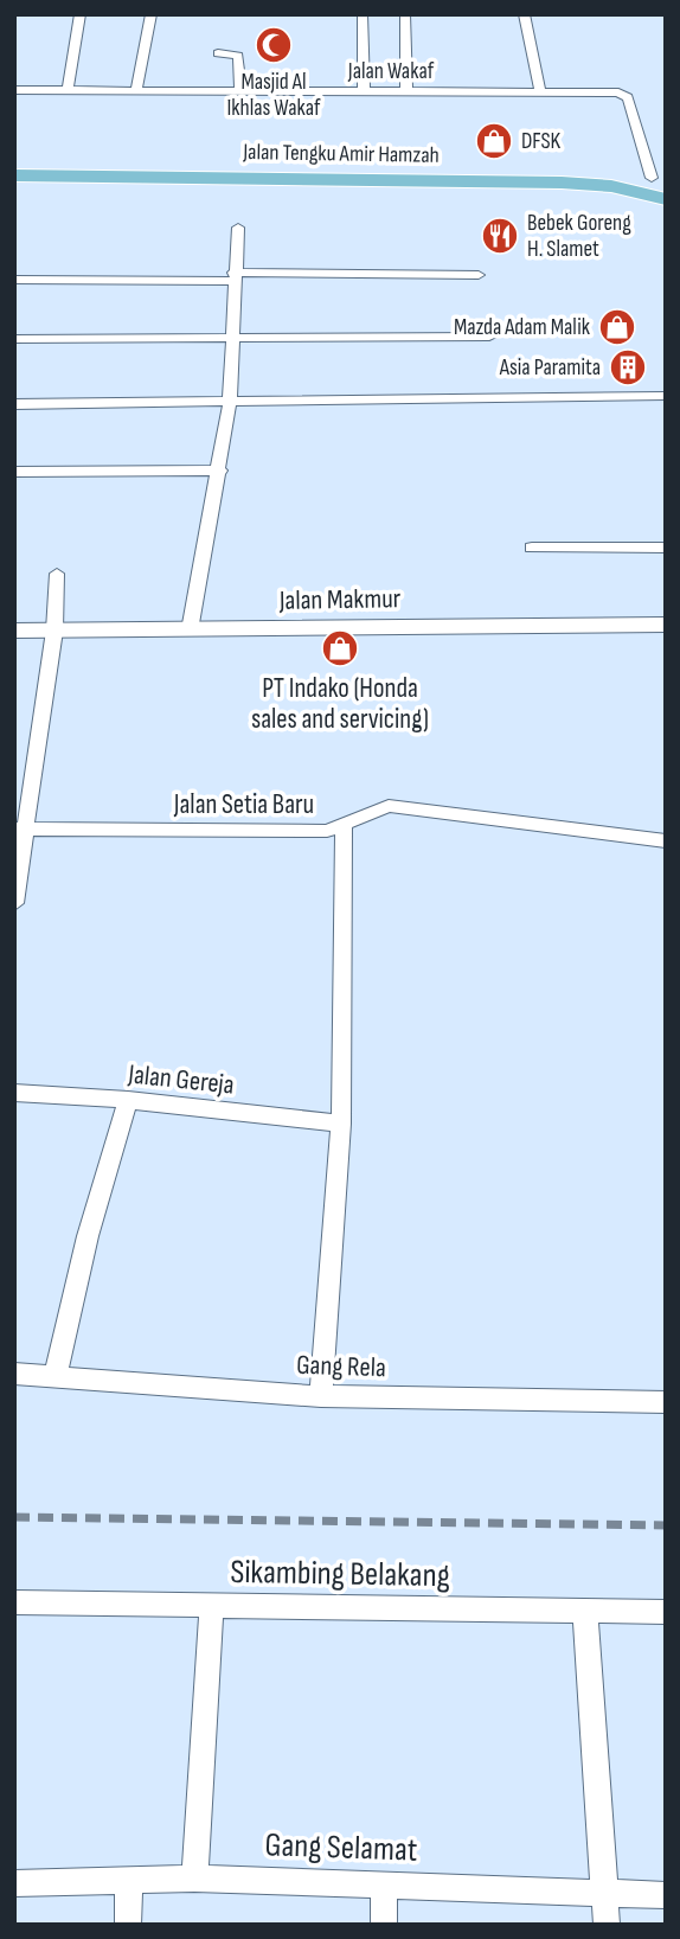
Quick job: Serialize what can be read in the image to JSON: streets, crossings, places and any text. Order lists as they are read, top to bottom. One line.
{"streets":{"main road":["Jalan Tengku Amir Hamzah"],"street":["Jalan Wakaf","Jalan Makmur","Jalan Setia Baru","Jalan Gereja","Gang Rela","Sikambing Belakang","Gang Selamat"]},"crossings":[["Jalan Wakaf","Jalan Tengku Amir Hamzah"]],"places":{"mosque":["Masjid Al Ikhlas Wakaf"],"shop":["DFSK","Mazda Adam Malik","PT Indako (Honda sales and servicing)"],"restaurant":["Bebek Goreng H. Slamet"],"building":["Asia Paramita"]}}
